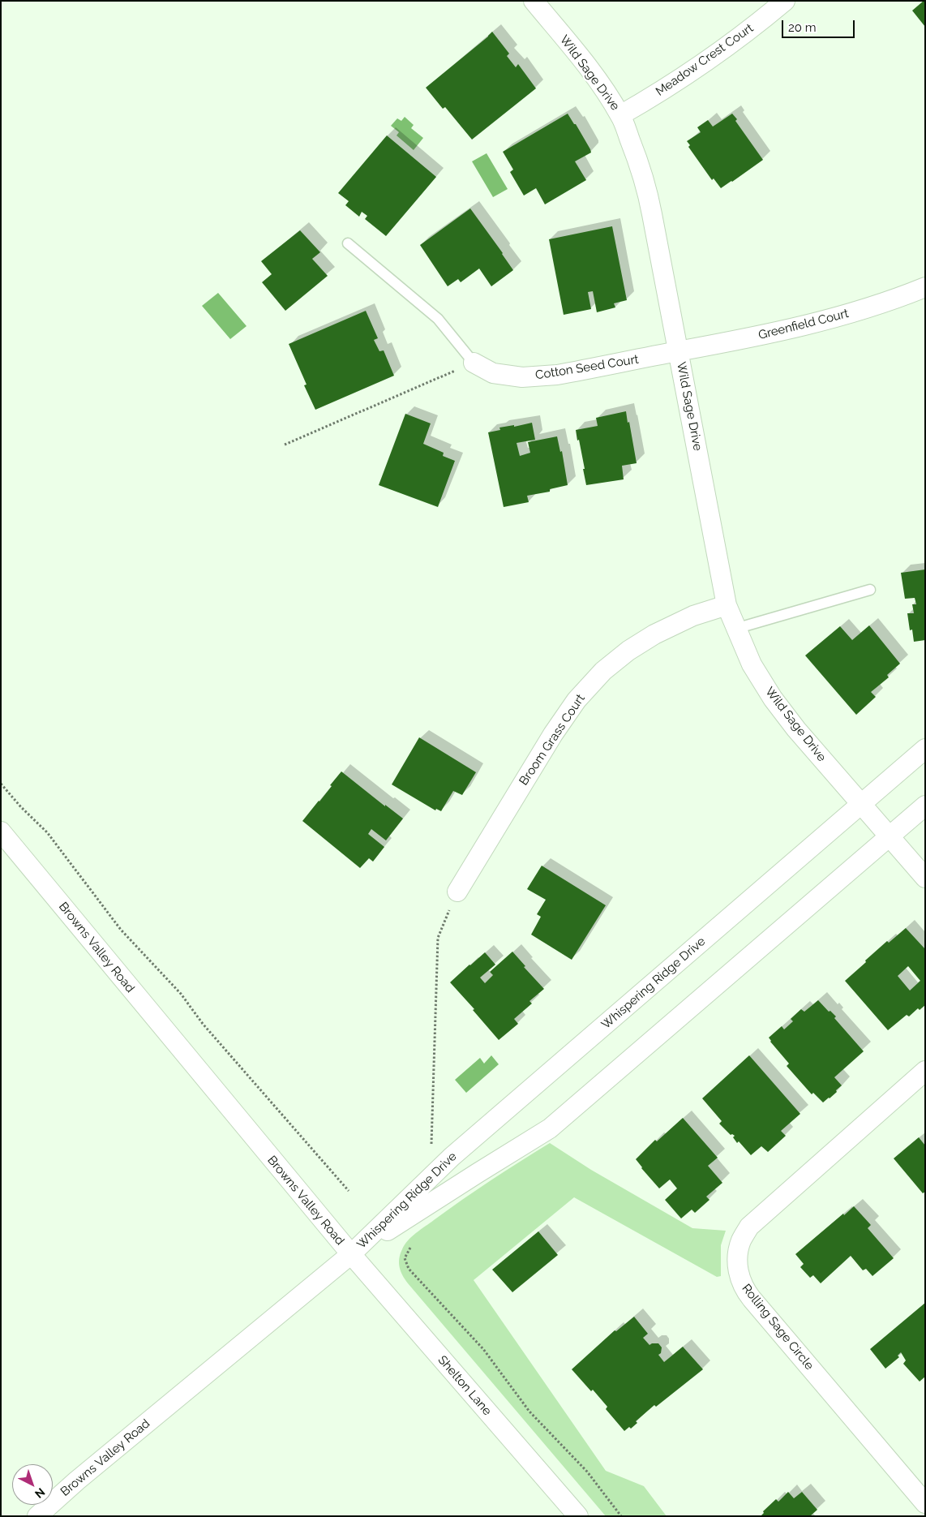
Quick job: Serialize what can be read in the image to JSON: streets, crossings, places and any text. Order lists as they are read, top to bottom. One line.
{"streets":{"street":["Meadow Crest Court","Wild Sage Drive","Greenfield Court","Cotton Seed Court","Broom Grass Court","Browns Valley Road","Whispering Ridge Drive","Rolling Sage Circle","Shelton Lane"]},"crossings":[["Meadow Crest Court","Wild Sage Drive"],["Wild Sage Drive","Greenfield Court"],["Wild Sage Drive","Cotton Seed Court"],["Wild Sage Drive","Broom Grass Court"],["Wild Sage Drive","Whispering Ridge Drive"],["Greenfield Court","Cotton Seed Court"],["Browns Valley Road","Whispering Ridge Drive"],["Browns Valley Road","Shelton Lane"],["Whispering Ridge Drive","Shelton Lane"]],"scale_bar":"20 m","north":"bottom right"}
